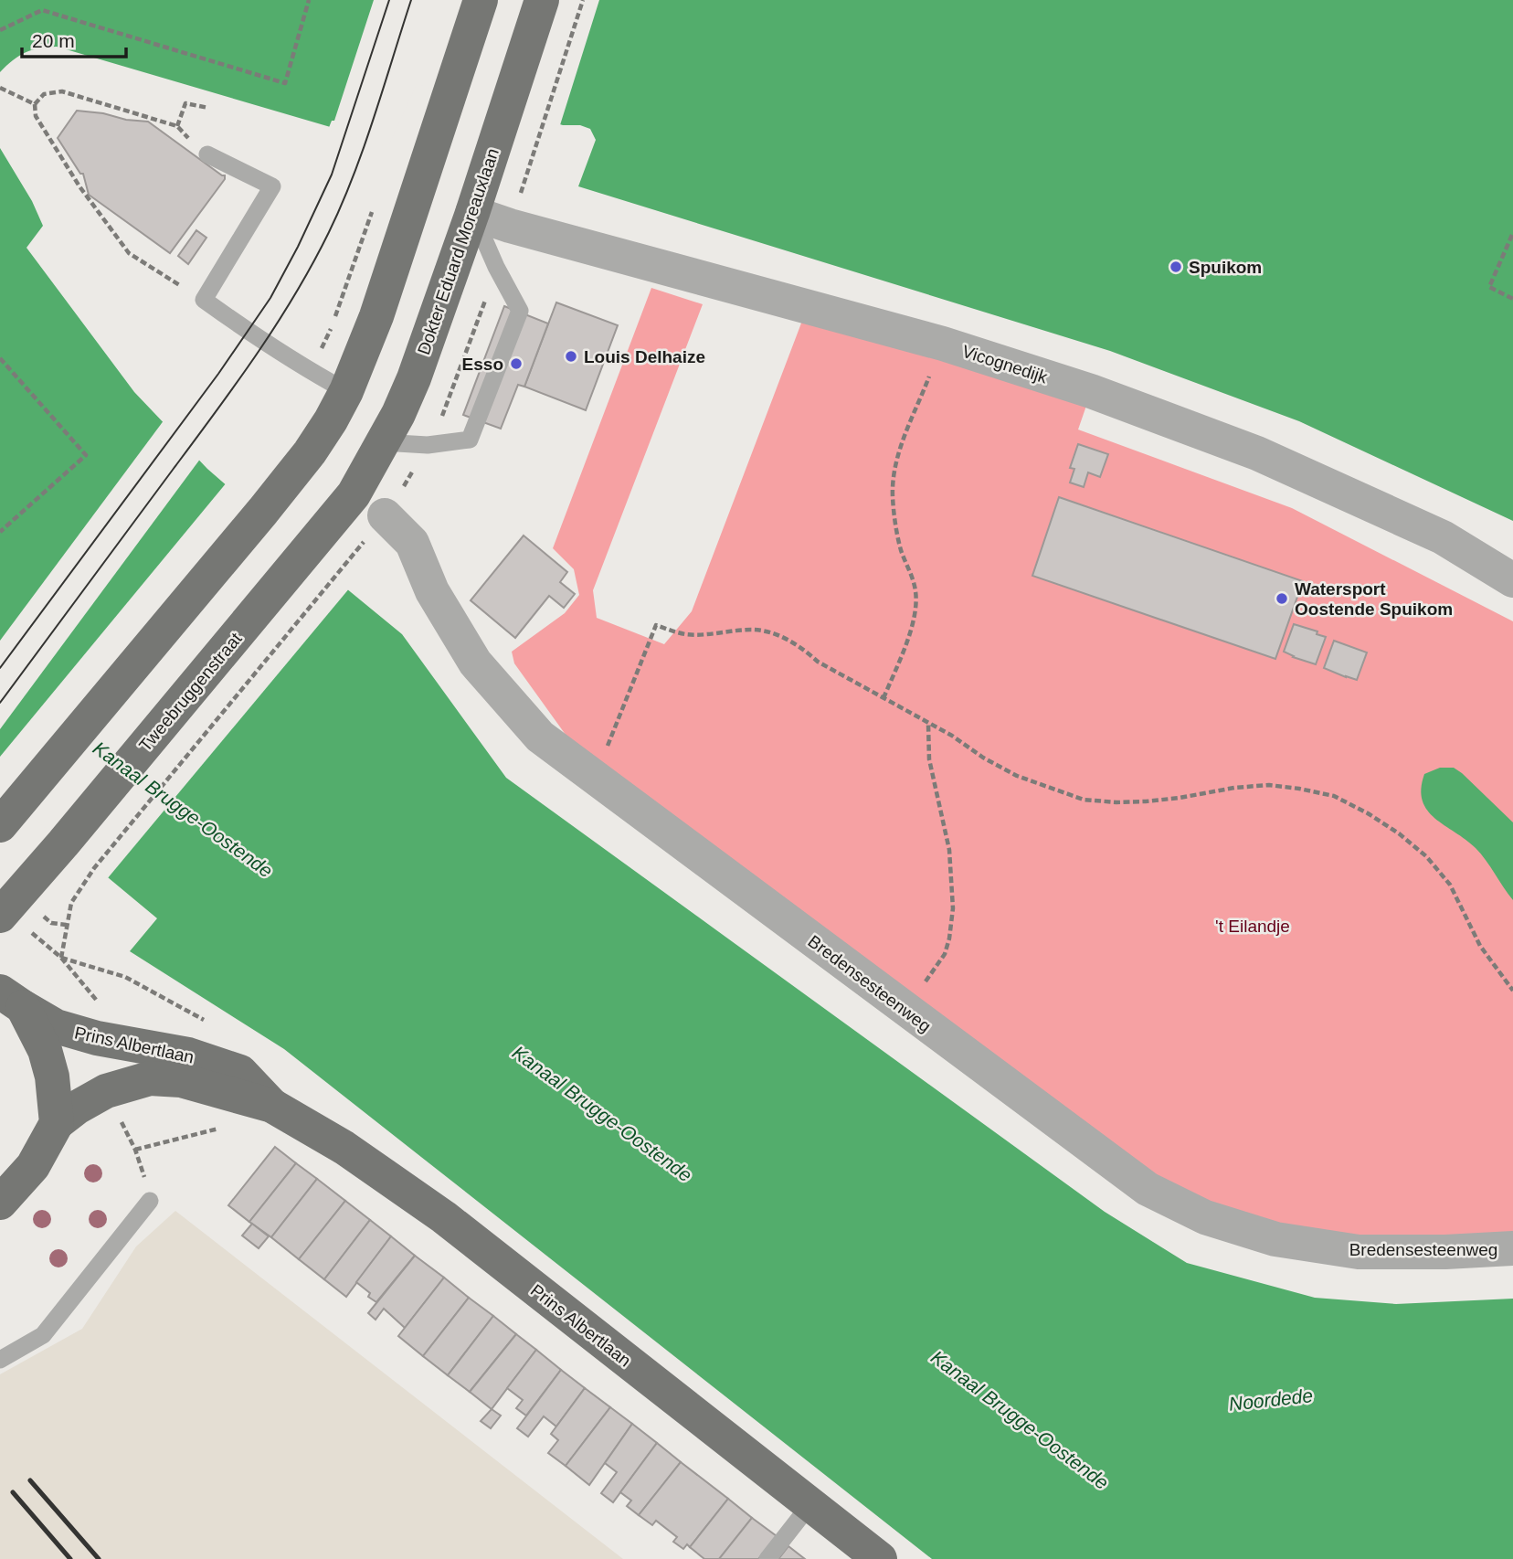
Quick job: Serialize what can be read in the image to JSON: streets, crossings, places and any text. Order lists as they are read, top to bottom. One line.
{"streets":{"main road":["Dokter Eduard Moreauxlaan","Tweebruggenstraat","Prins Albertlaan"],"street":["Vicognedijk","Bredensesteenweg"]},"crossings":[["Dokter Eduard Moreauxlaan","Vicognedijk"],["Dokter Eduard Moreauxlaan","Tweebruggenstraat"],["Dokter Eduard Moreauxlaan","Bredensesteenweg"],["Tweebruggenstraat","Bredensesteenweg"]],"water":["Kanaal Brugge-Oostende","Noordede"],"parks":["'t Eilandje"],"places":["Spuikom","Louis Delhaize","Esso","Watersport Oostende Spuikom"],"scale_bar":"20 m"}
